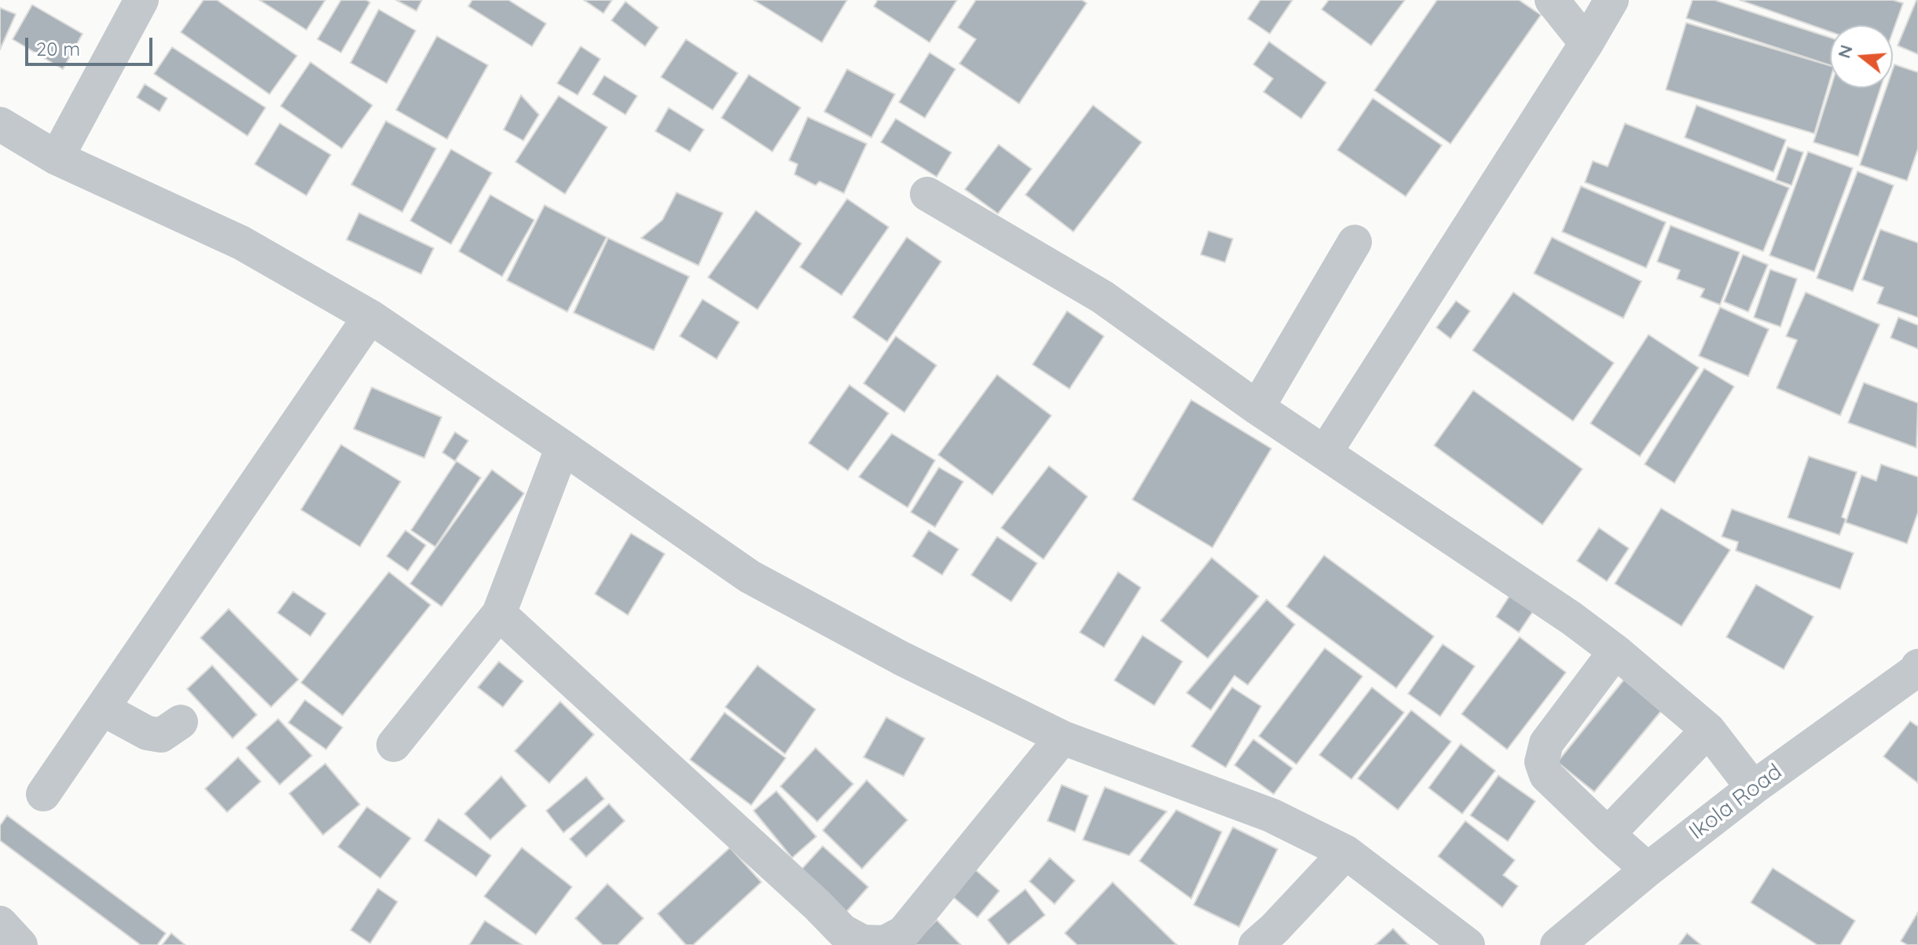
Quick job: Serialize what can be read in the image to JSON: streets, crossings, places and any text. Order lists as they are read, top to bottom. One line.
{"streets":{"street":["Ikola Road"]},"scale_bar":"20 m","north":"left"}
